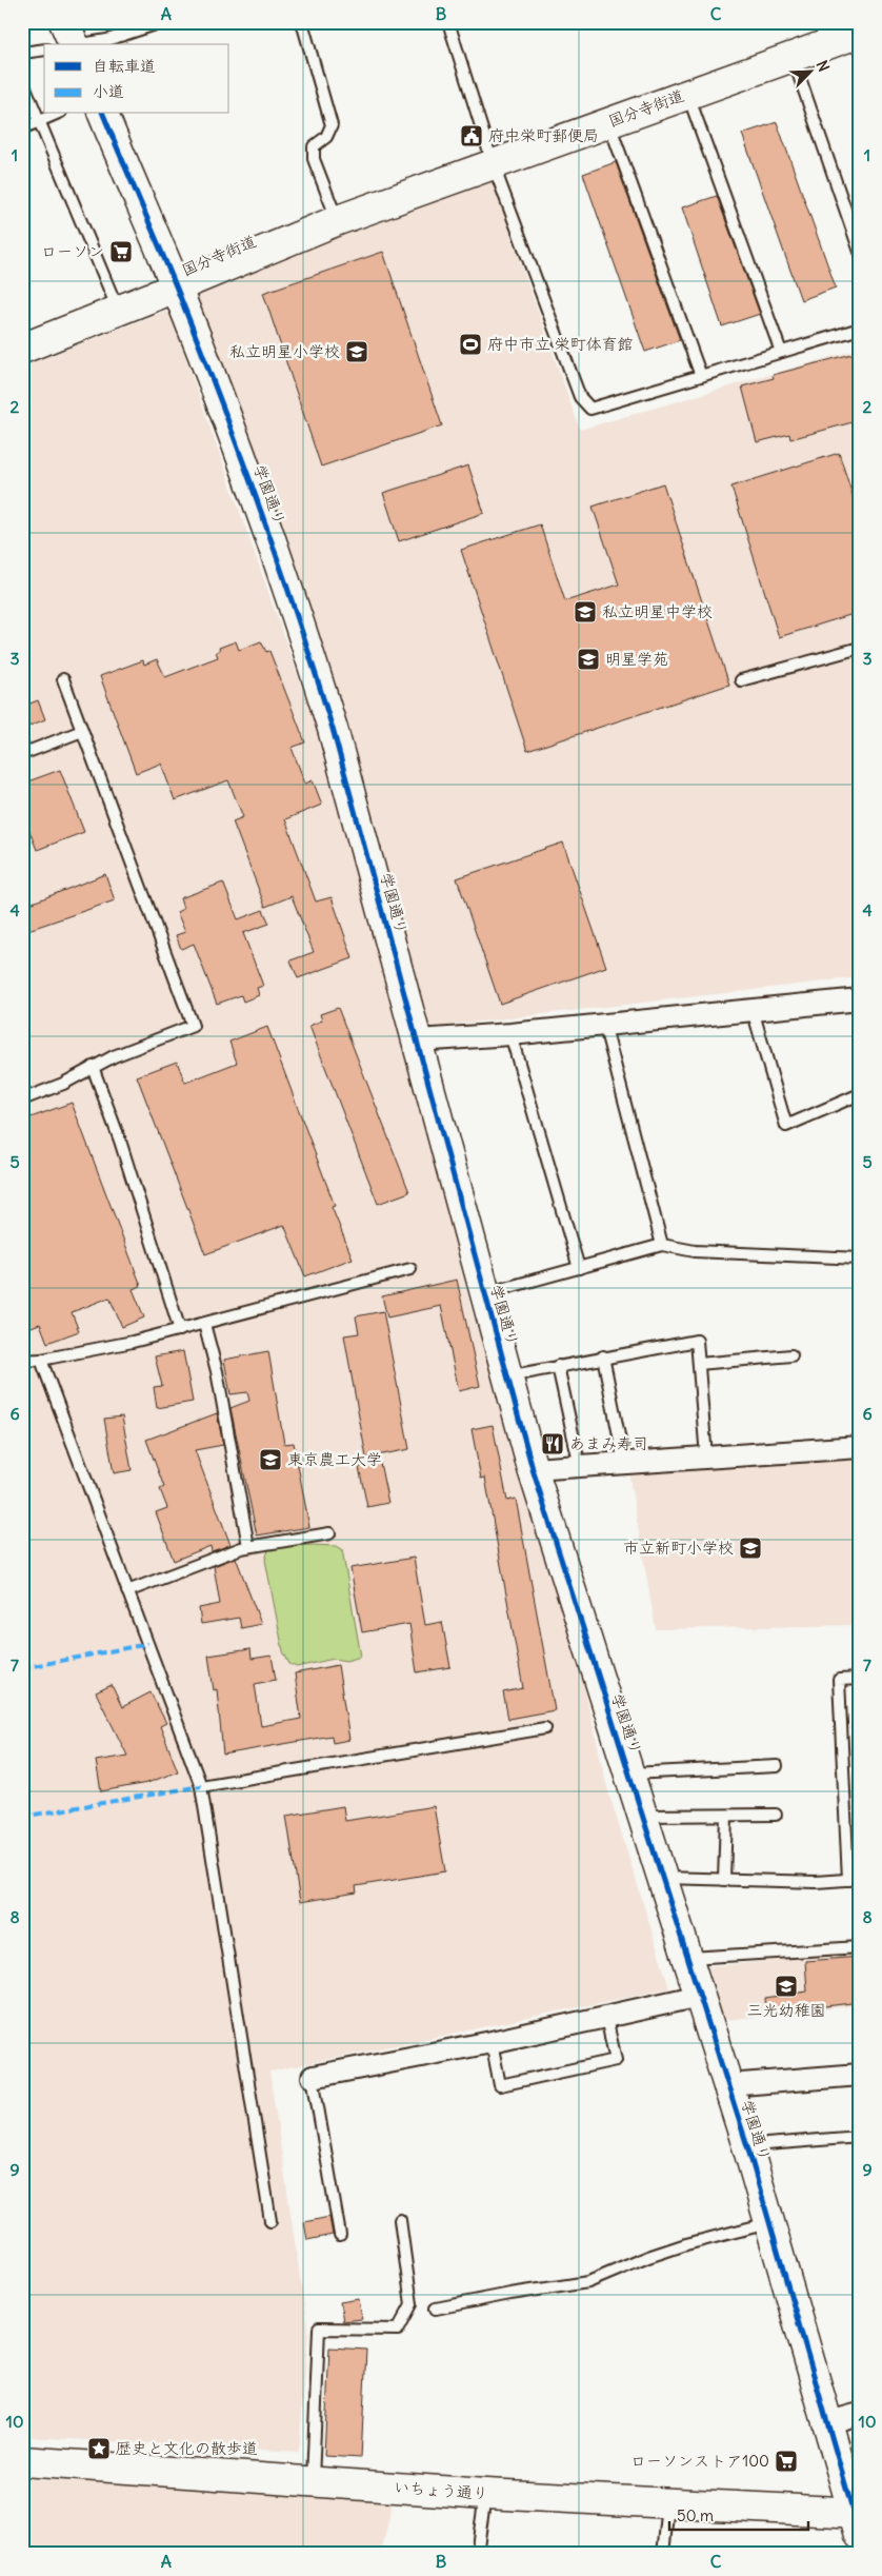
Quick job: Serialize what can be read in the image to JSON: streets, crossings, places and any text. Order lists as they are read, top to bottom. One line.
{"streets":{"street":["国分寺街道","学園通り","いちょう通り"]},"crossings":[["国分寺街道","学園通り"],["学園通り","いちょう通り"]],"places":{"public building":["府中栄町郵便局"],"supermarket":["ローソン","ローソンストア100"],"sports":["府中市立 栄町体育館"],"school or university":["私立明星小学校","私立明星中学校","明星学苑","東京農工大学","市立新町小学校","三光幼稚園"],"restaurant":["あまみ寿司"],"place":["歴史と文化の散歩道"]},"legend":["自転車道","小道"],"scale_bar":"50 m","north":"top right","grid":{"columns":["A","B","C"],"rows":["1","2","3","4","5","6","7","8","9","10"]}}
